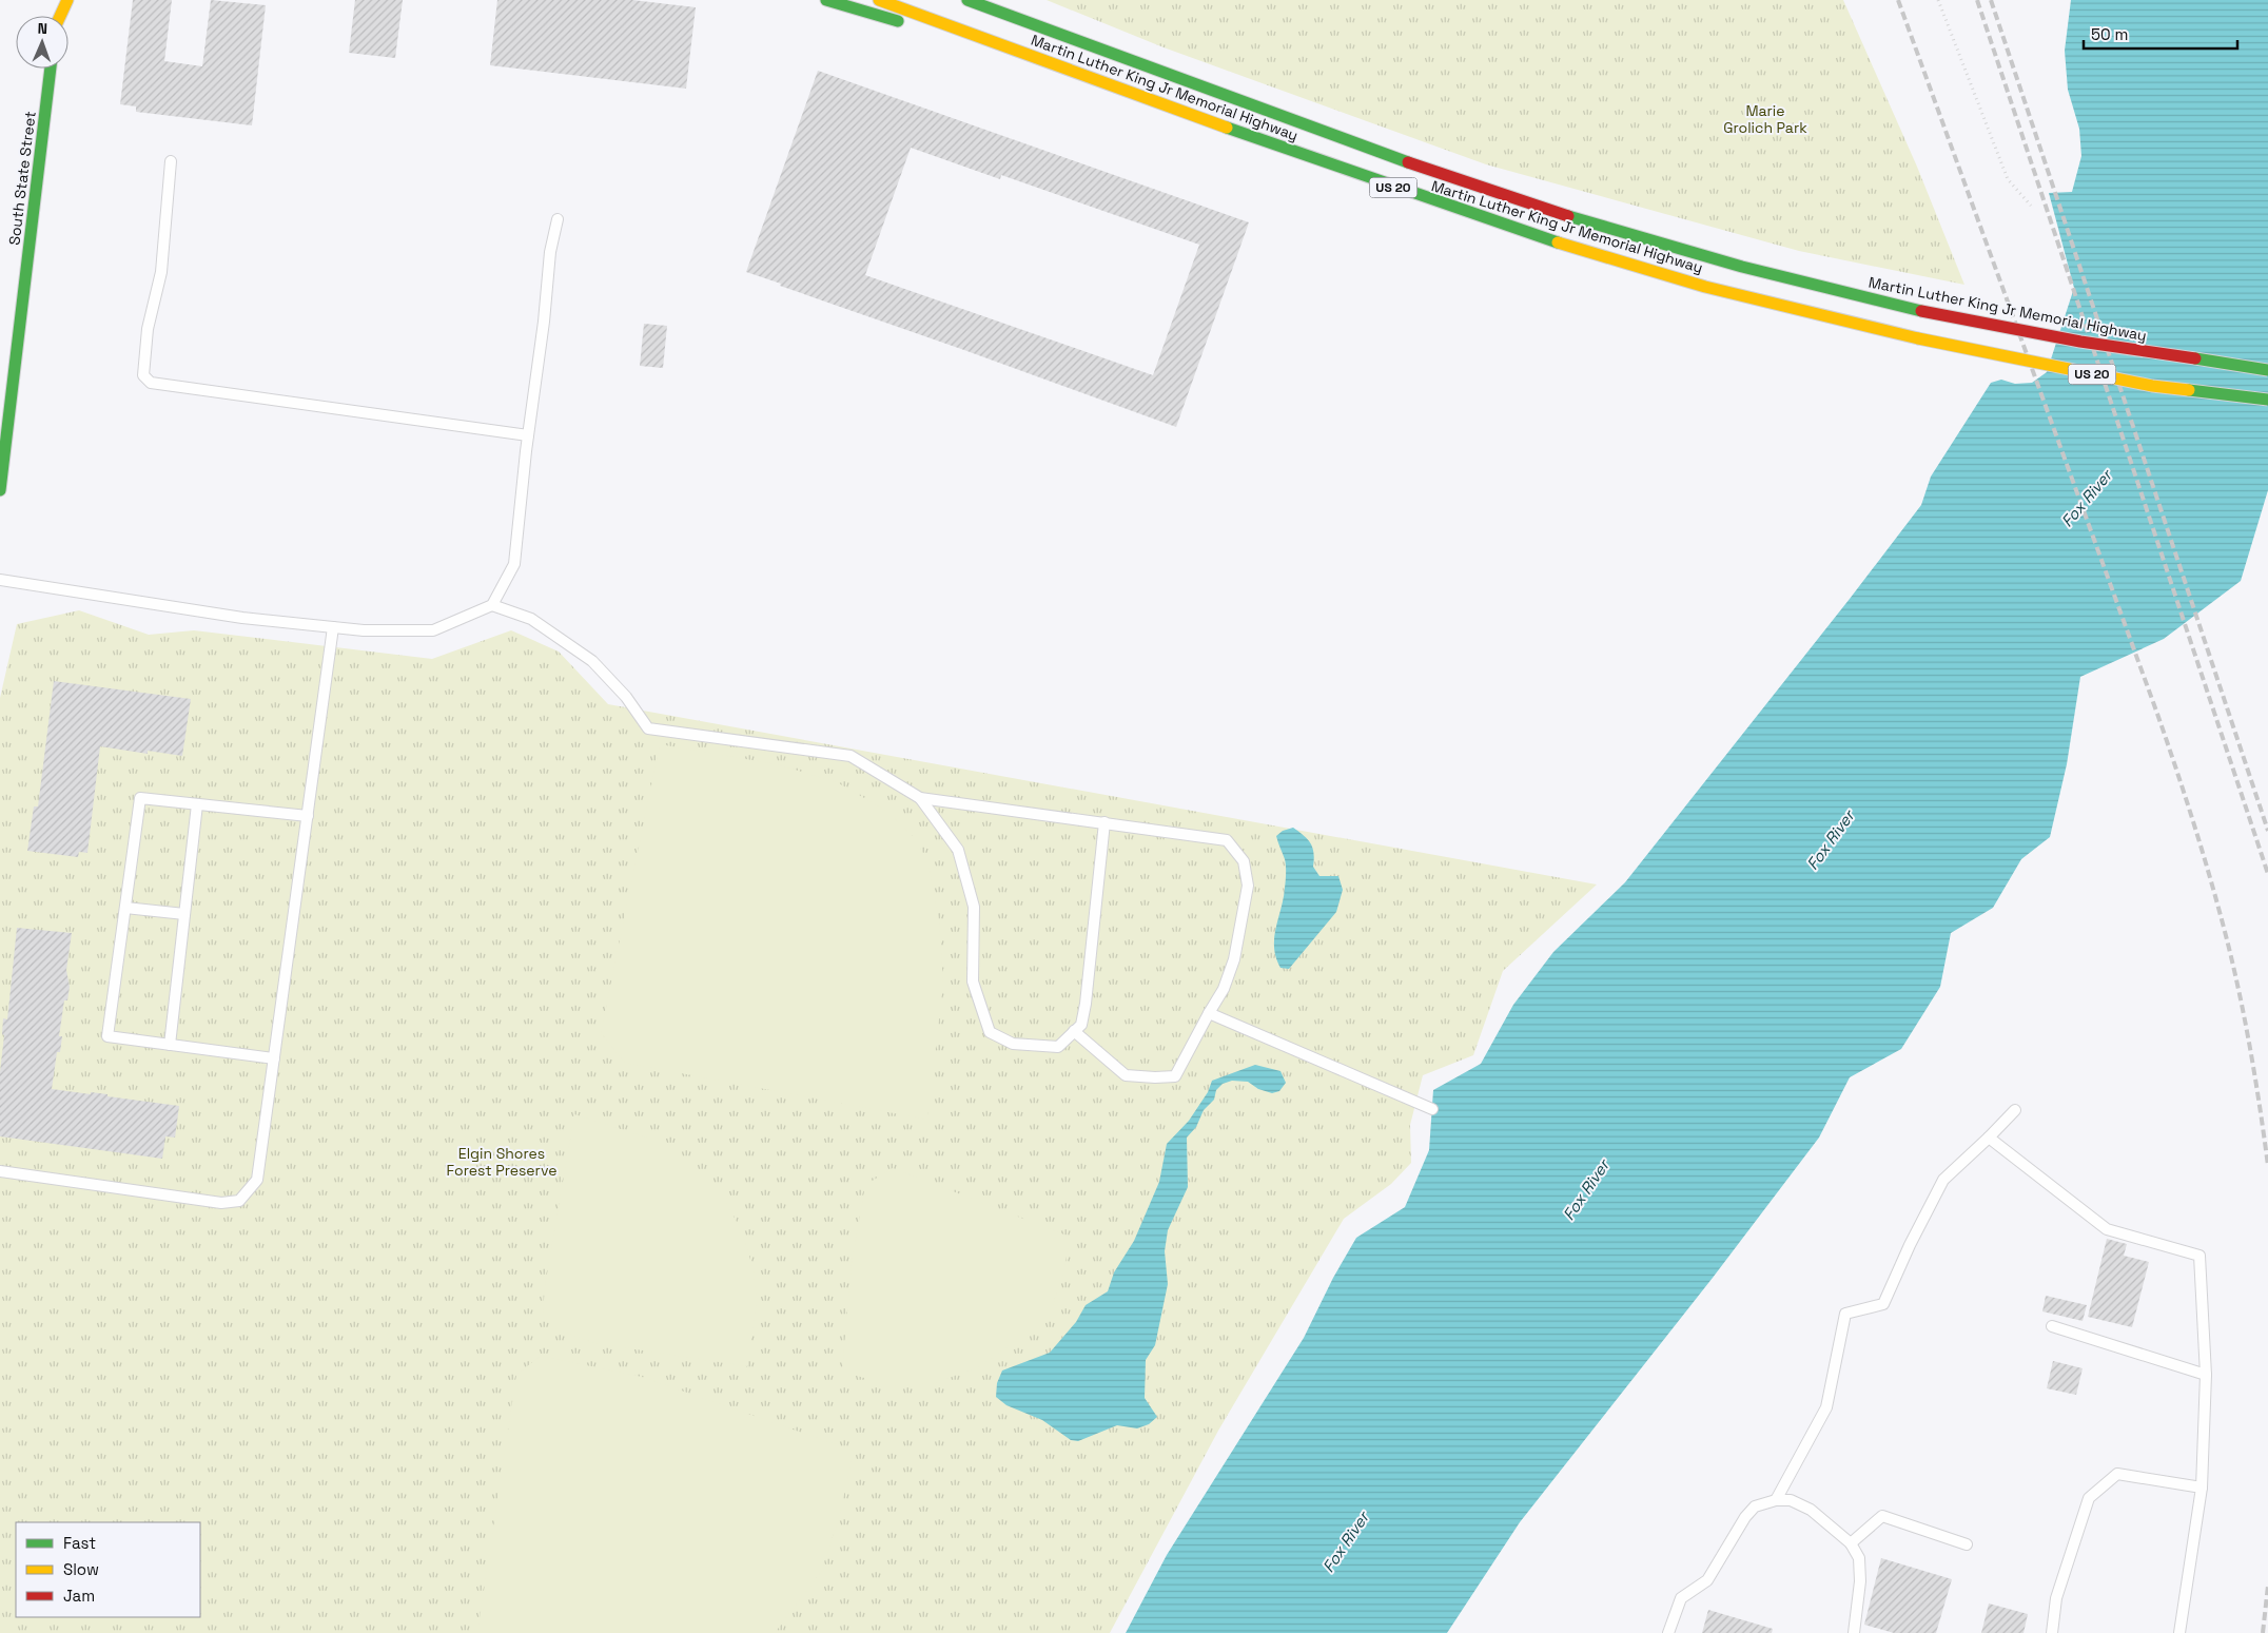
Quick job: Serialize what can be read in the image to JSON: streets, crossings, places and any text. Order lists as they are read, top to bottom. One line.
{"streets":{"main road":["Martin Luther King Jr Memorial Highway","South State Street","US 20"]},"water":["Fox River"],"parks":["Marie Grolich Park","Elgin Shores Forest Preserve"],"legend":["Fast","Slow","Jam"],"scale_bar":"50 m","north":"top"}
